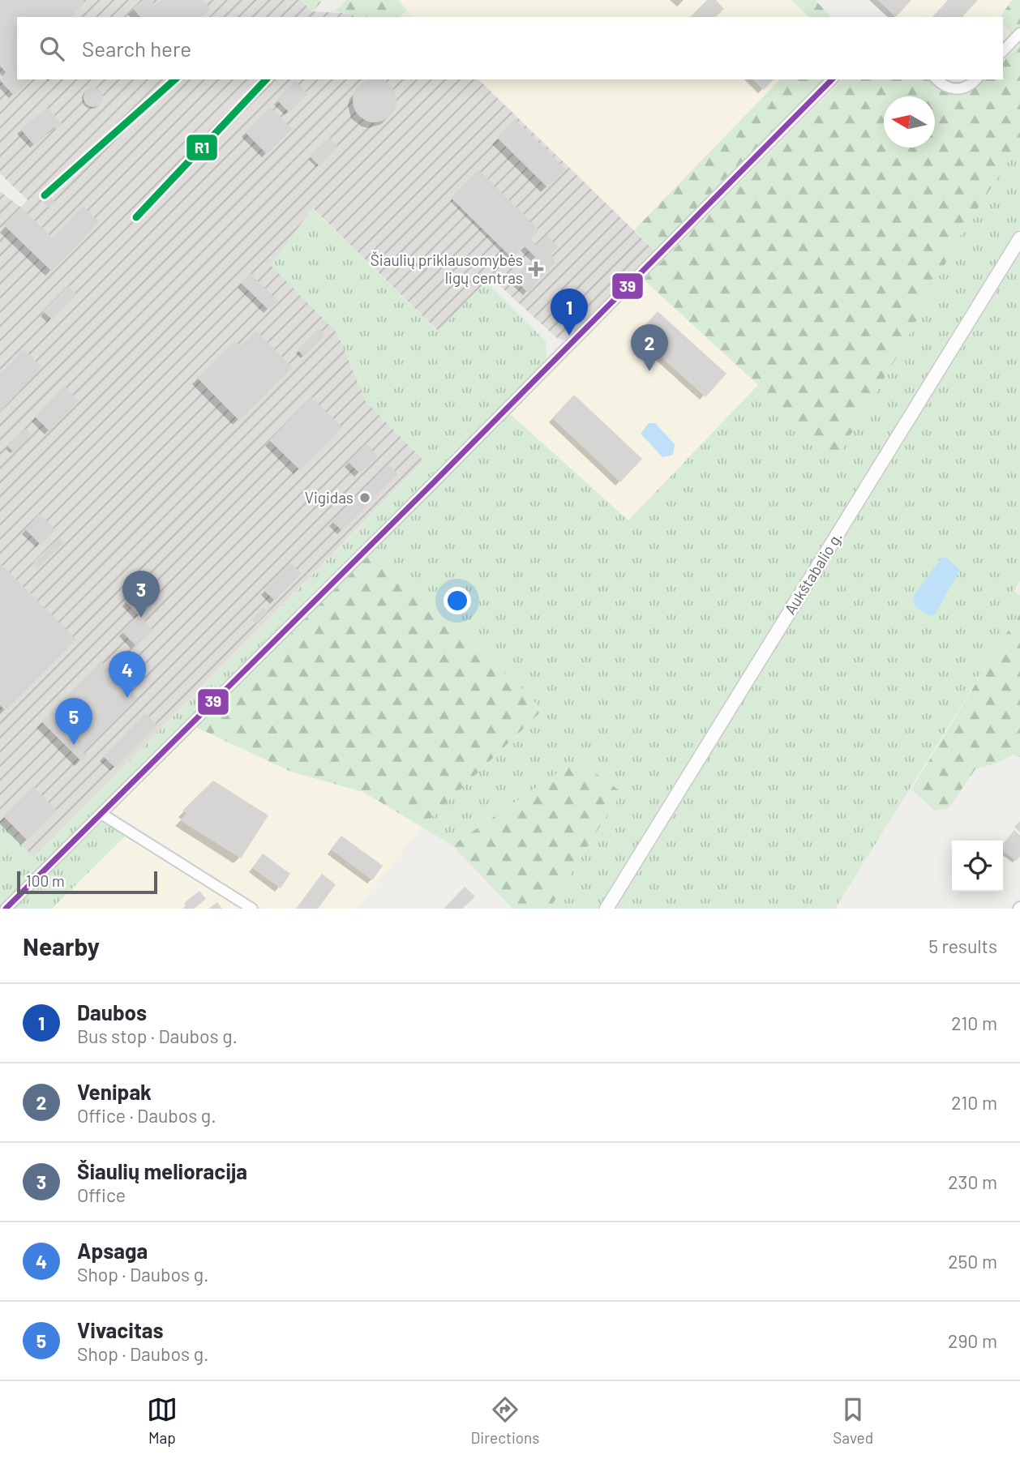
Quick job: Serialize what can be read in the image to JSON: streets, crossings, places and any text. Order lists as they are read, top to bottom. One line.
{"streets":{"main road":["Aukštabalio g."]},"places":{"health":["Šiaulių priklausomybės ligų centras"],"other":["Vigidas"]},"lines":["transit line R1","transit line 39"],"scale_bar":"100 m","north":"left","page":{"search":"Search here","pins":["1","2","3","4","5"],"scale":"100 m","heading":["Nearby","5 results"],"list":[{"mark":"1","name":"Daubos","note":"Bus stop · Daubos g.","value":"210 m"},{"mark":"2","name":"Venipak","note":"Office · Daubos g.","value":"210 m"},{"mark":"3","name":"Šiaulių melioracija","note":"Office","value":"230 m"},{"mark":"4","name":"Apsaga","note":"Shop · Daubos g.","value":"250 m"},{"mark":"5","name":"Vivacitas","note":"Shop · Daubos g.","value":"290 m"}],"nav":["Map","Directions","Saved"]}}
